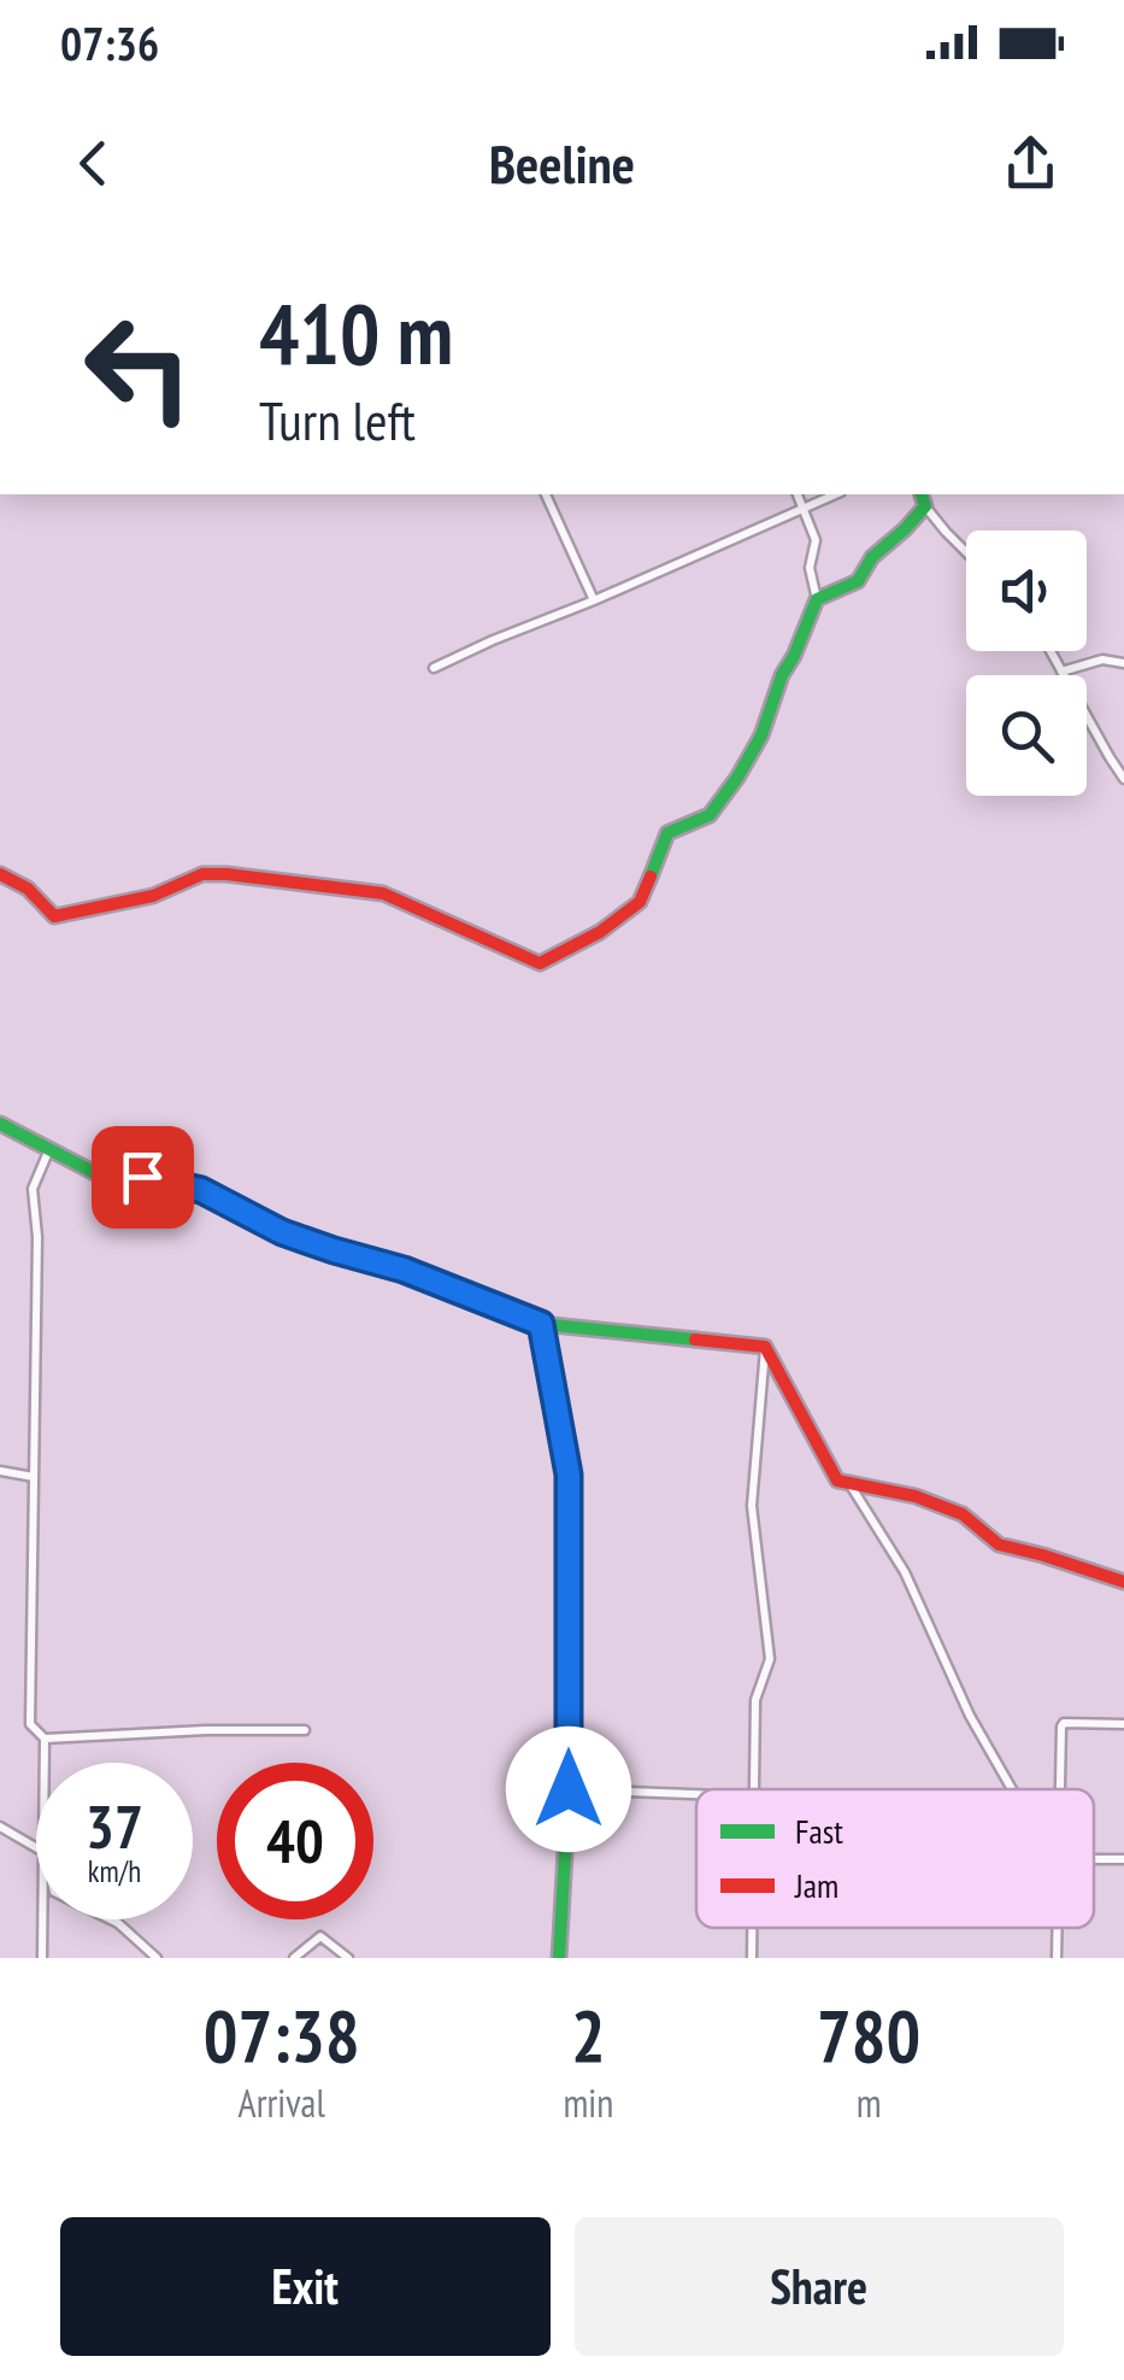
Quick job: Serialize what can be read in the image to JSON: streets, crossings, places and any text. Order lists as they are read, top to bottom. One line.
{"legend":["Fast","Jam"],"page":{"status":"07:36","header":"Beeline","turn":["410 m","Turn left"],"speed":"37 km/h","limit":"40","eta":["07:38","Arrival","2","min","780","m"],"buttons":["Exit","Share"]}}
